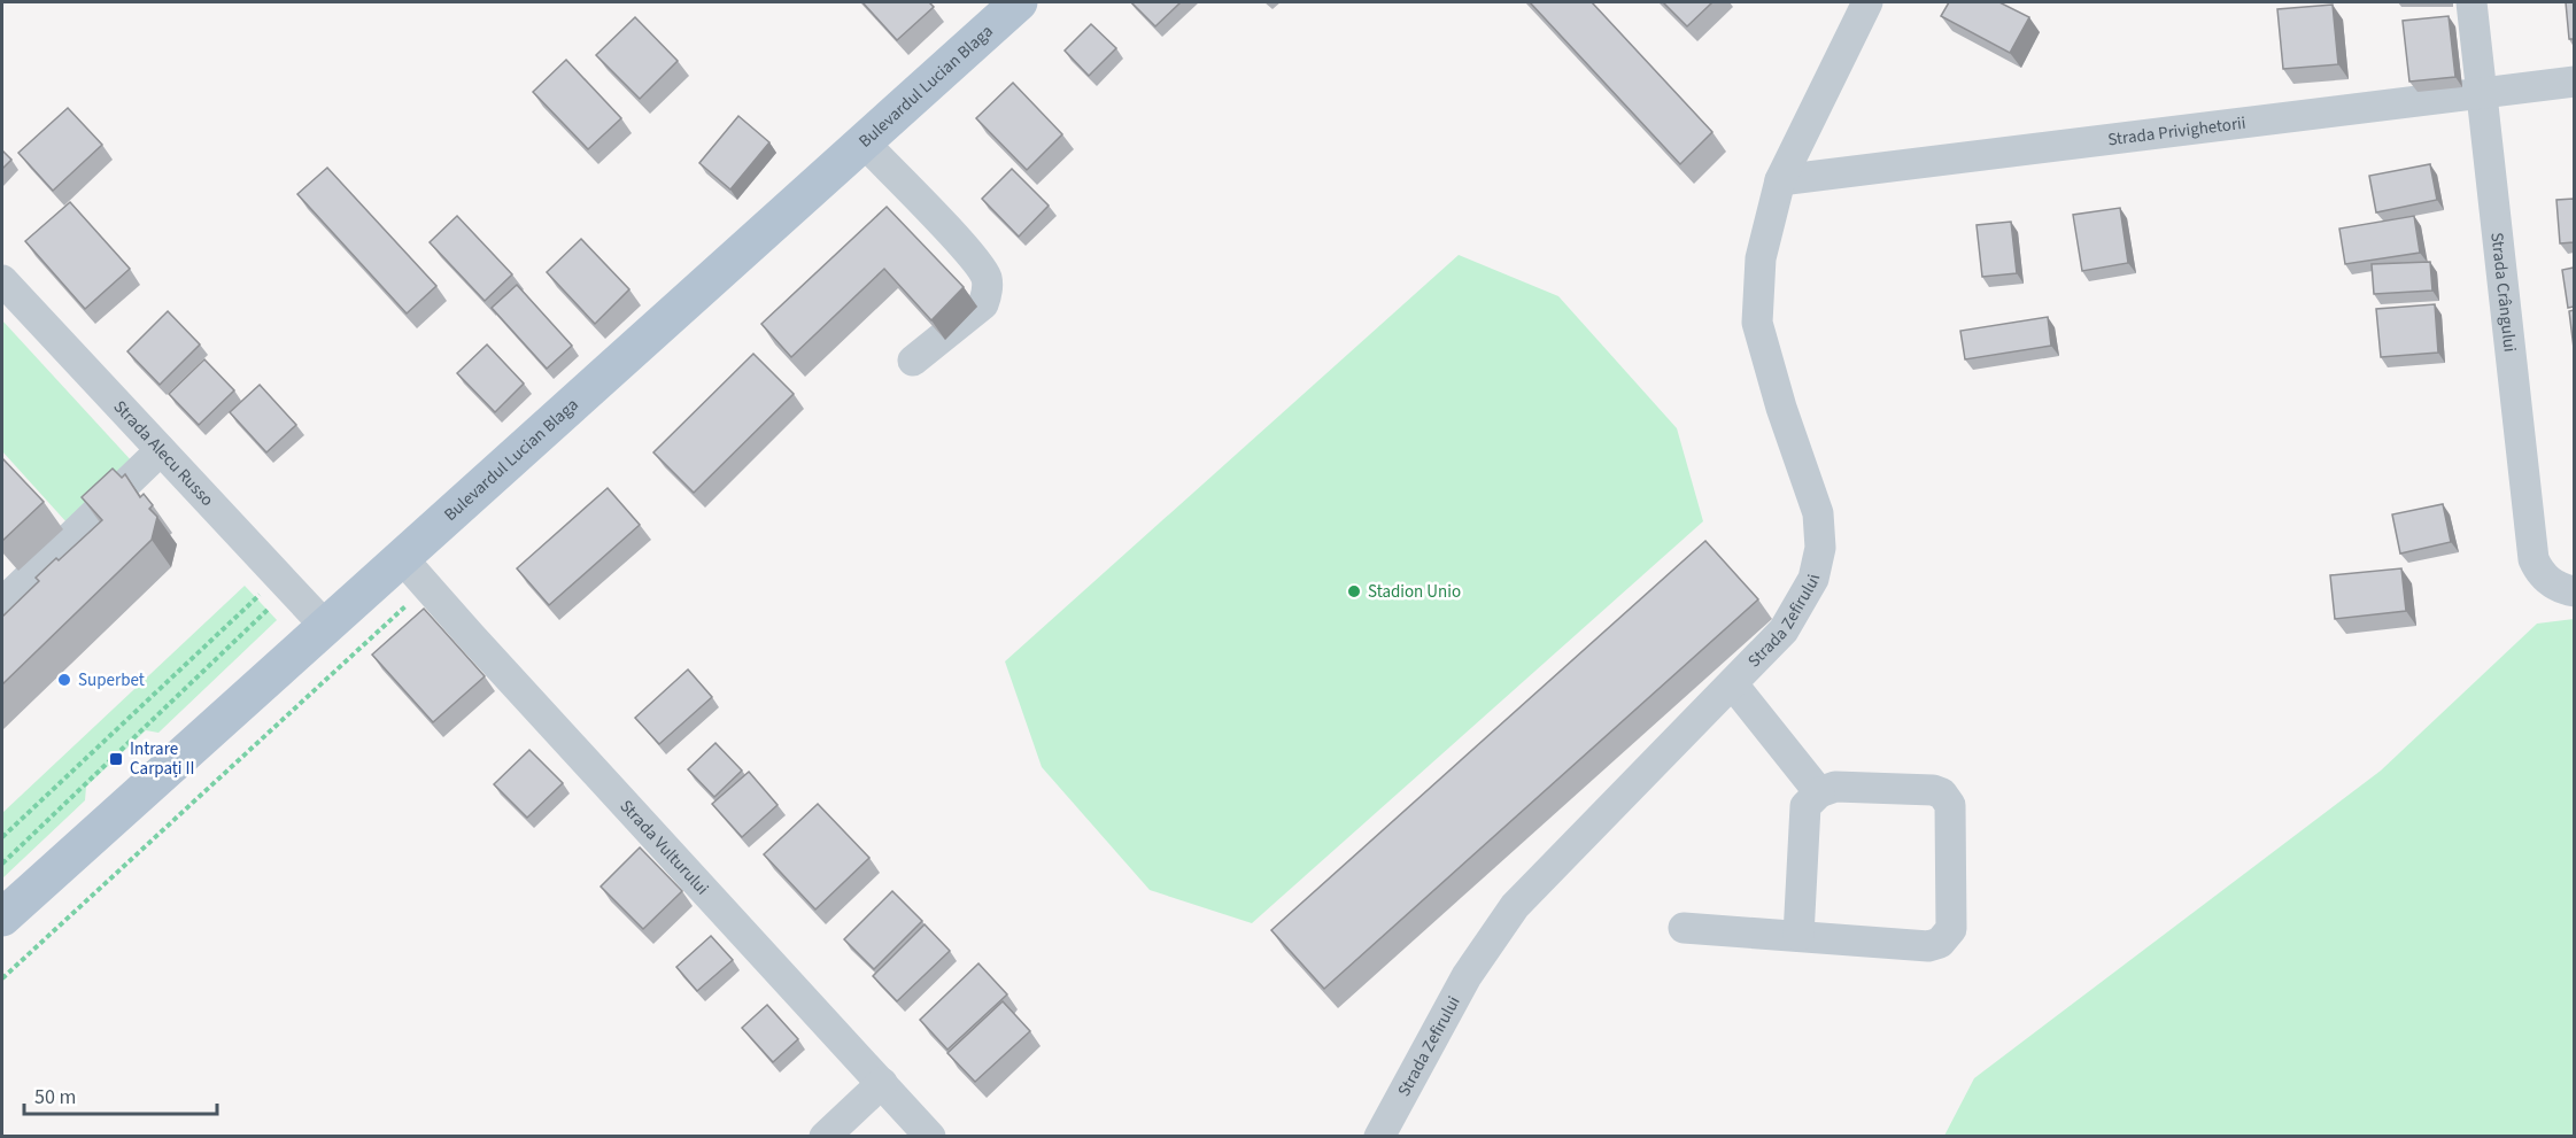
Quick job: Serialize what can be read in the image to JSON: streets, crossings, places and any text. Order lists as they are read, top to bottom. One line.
{"streets":{"main road":["Bulevardul Lucian Blaga"],"street":["Strada Privighetorii","Strada Crângului","Strada Alecu Russo","Strada Zefirului","Strada Vulturului"]},"crossings":[["Bulevardul Lucian Blaga","Strada Alecu Russo"],["Bulevardul Lucian Blaga","Strada Vulturului"],["Strada Privighetorii","Strada Crângului"],["Strada Privighetorii","Strada Zefirului"]],"places":{"other":["Stadion Unio","Superbet"],"transit":["Intrare Carpați II"]},"scale_bar":"50 m"}
